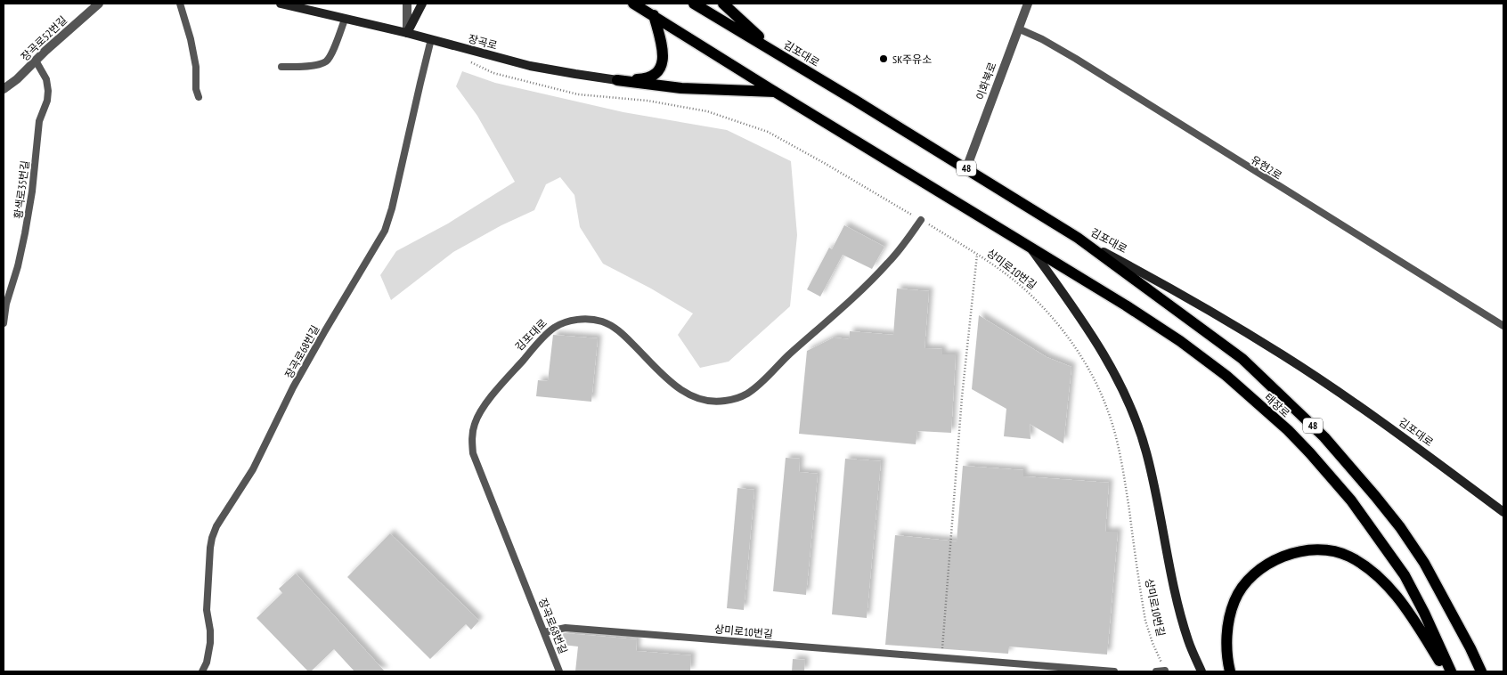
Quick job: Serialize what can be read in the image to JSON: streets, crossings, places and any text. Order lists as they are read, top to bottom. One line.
{"streets":{"main road":["장곡로","김포대로","48","태장로"],"street":["장곡로52번길","이화북로"],"lane":["유현2로","황색로35번길","상미로10번길","장곡로68번길"]},"crossings":[["장곡로52번길","황색로35번길"],["장곡로","장곡로68번길"],["김포대로","이화북로"],["김포대로","장곡로68번길"],["김포대로","태장로"],["이화북로","유현2로"],["48","태장로"],["상미로10번길","장곡로68번길"]],"places":["SK주유소"]}
